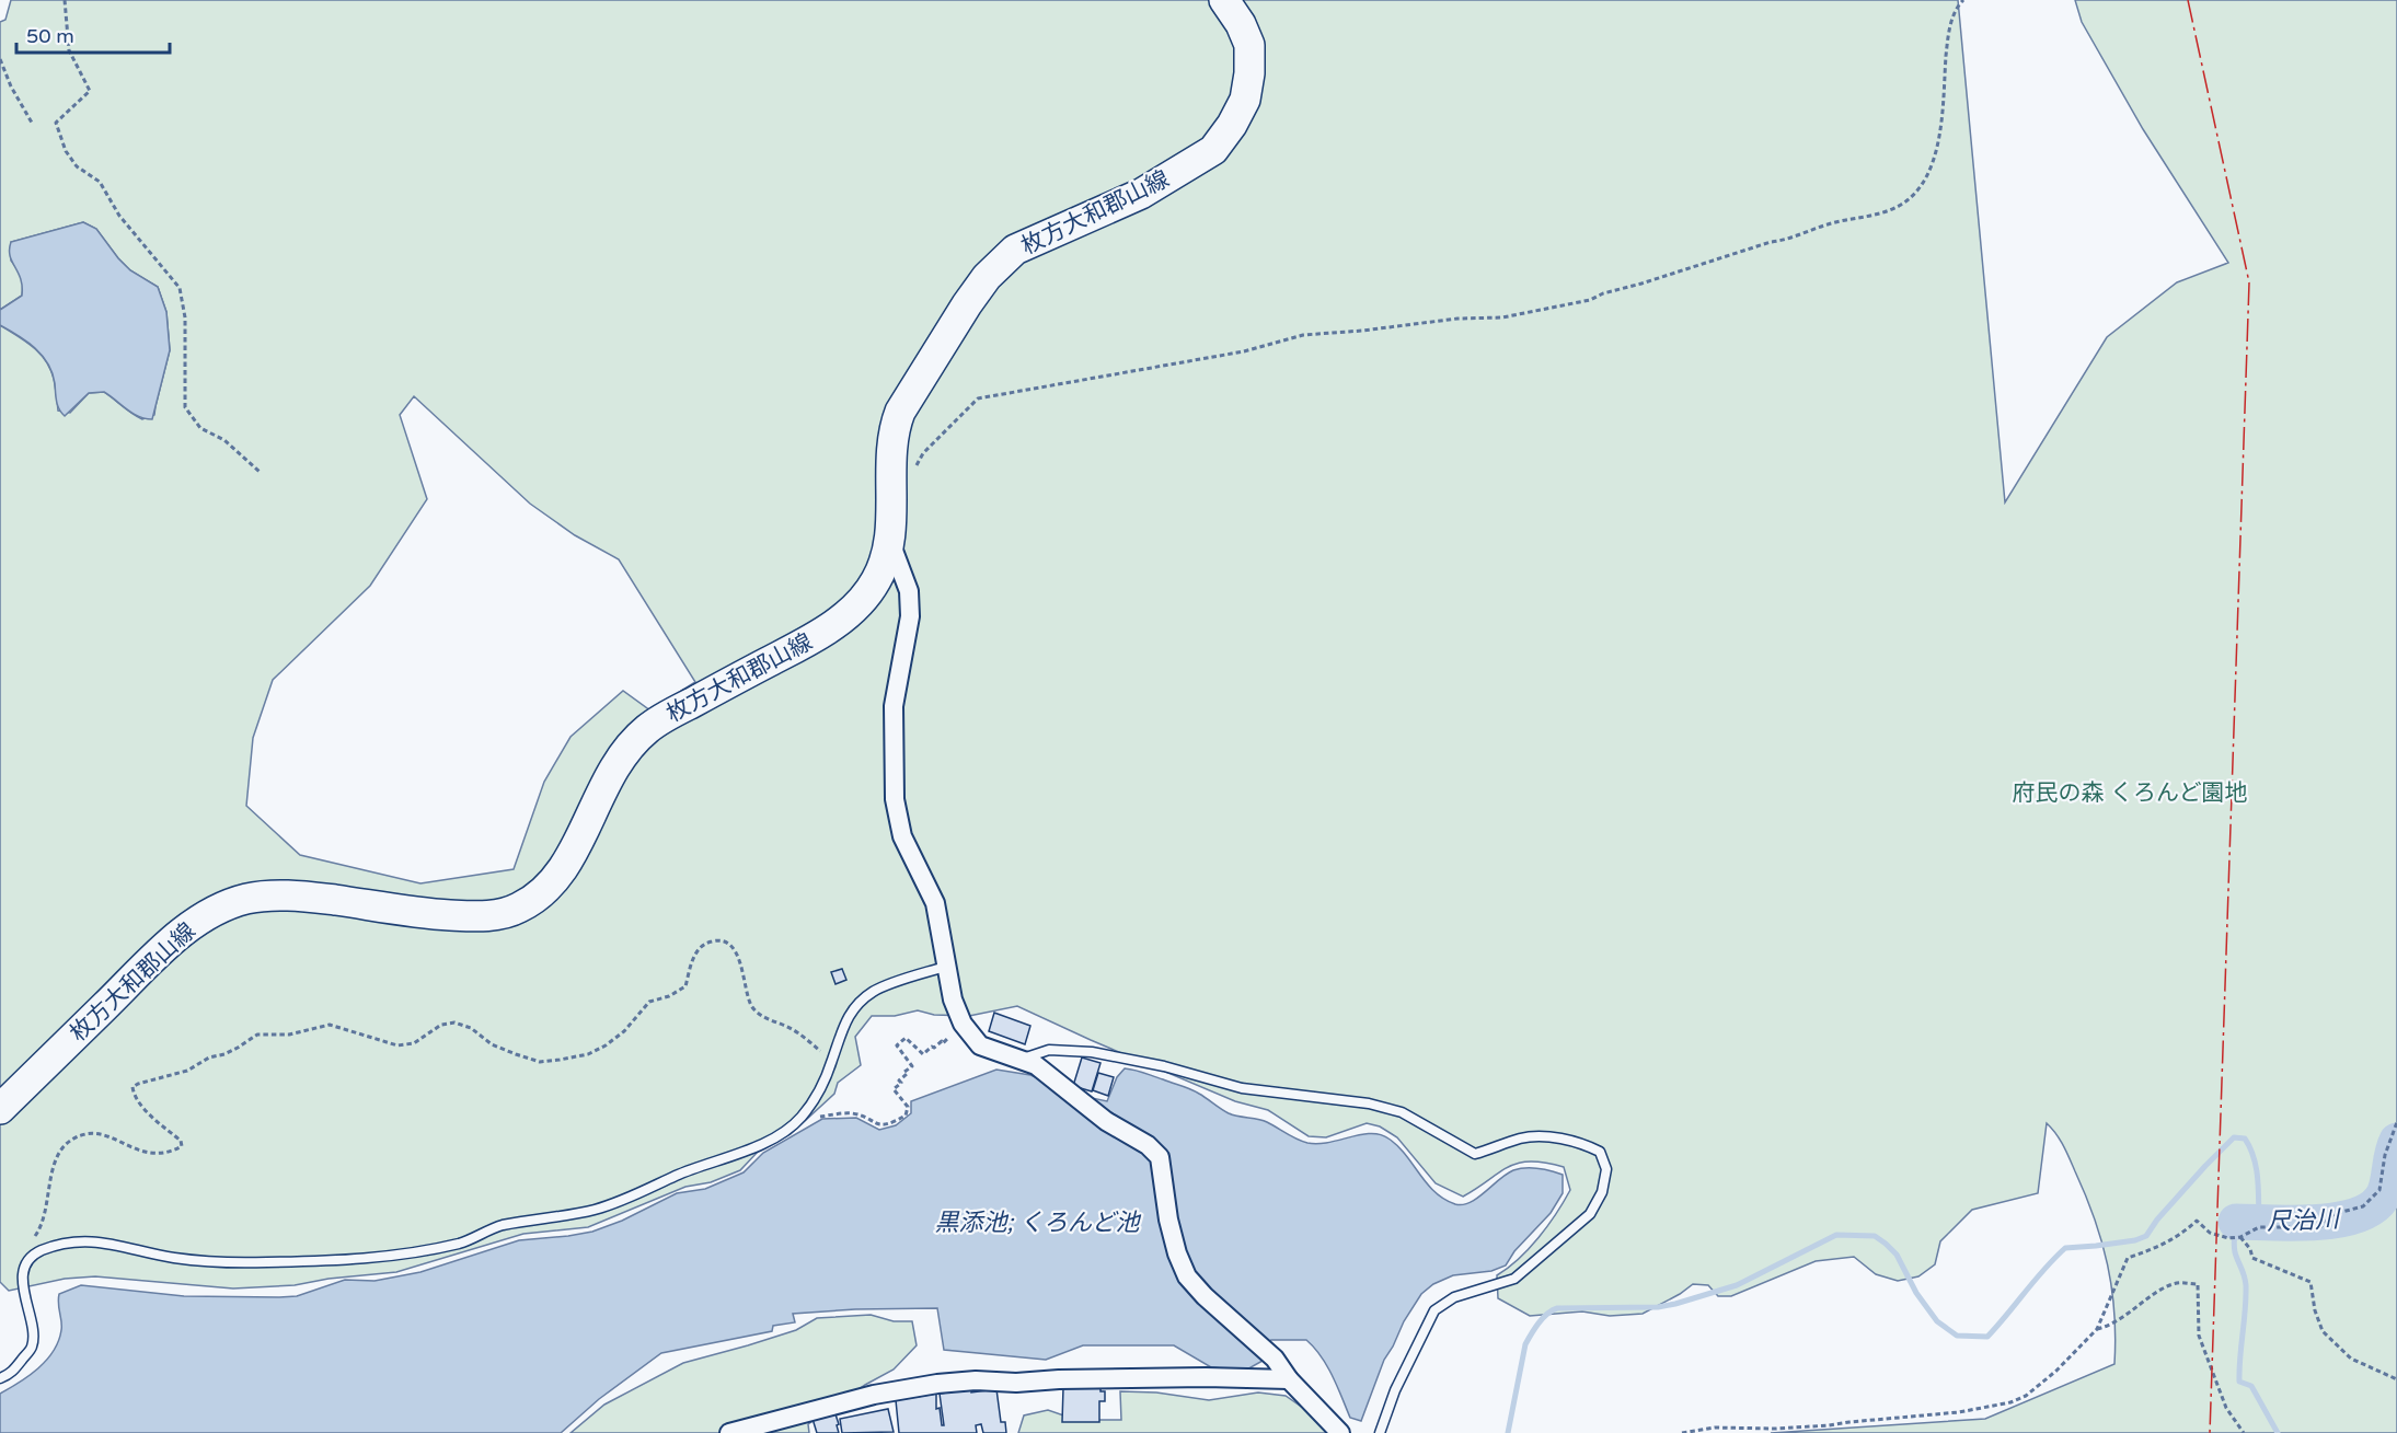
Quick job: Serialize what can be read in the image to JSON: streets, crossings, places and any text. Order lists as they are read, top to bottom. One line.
{"streets":{"main road":["枚方大和郡山線"]},"water":["尺治川","黒添池; くろんど池"],"parks":["府民の森 くろんど園地"],"scale_bar":"50 m"}
